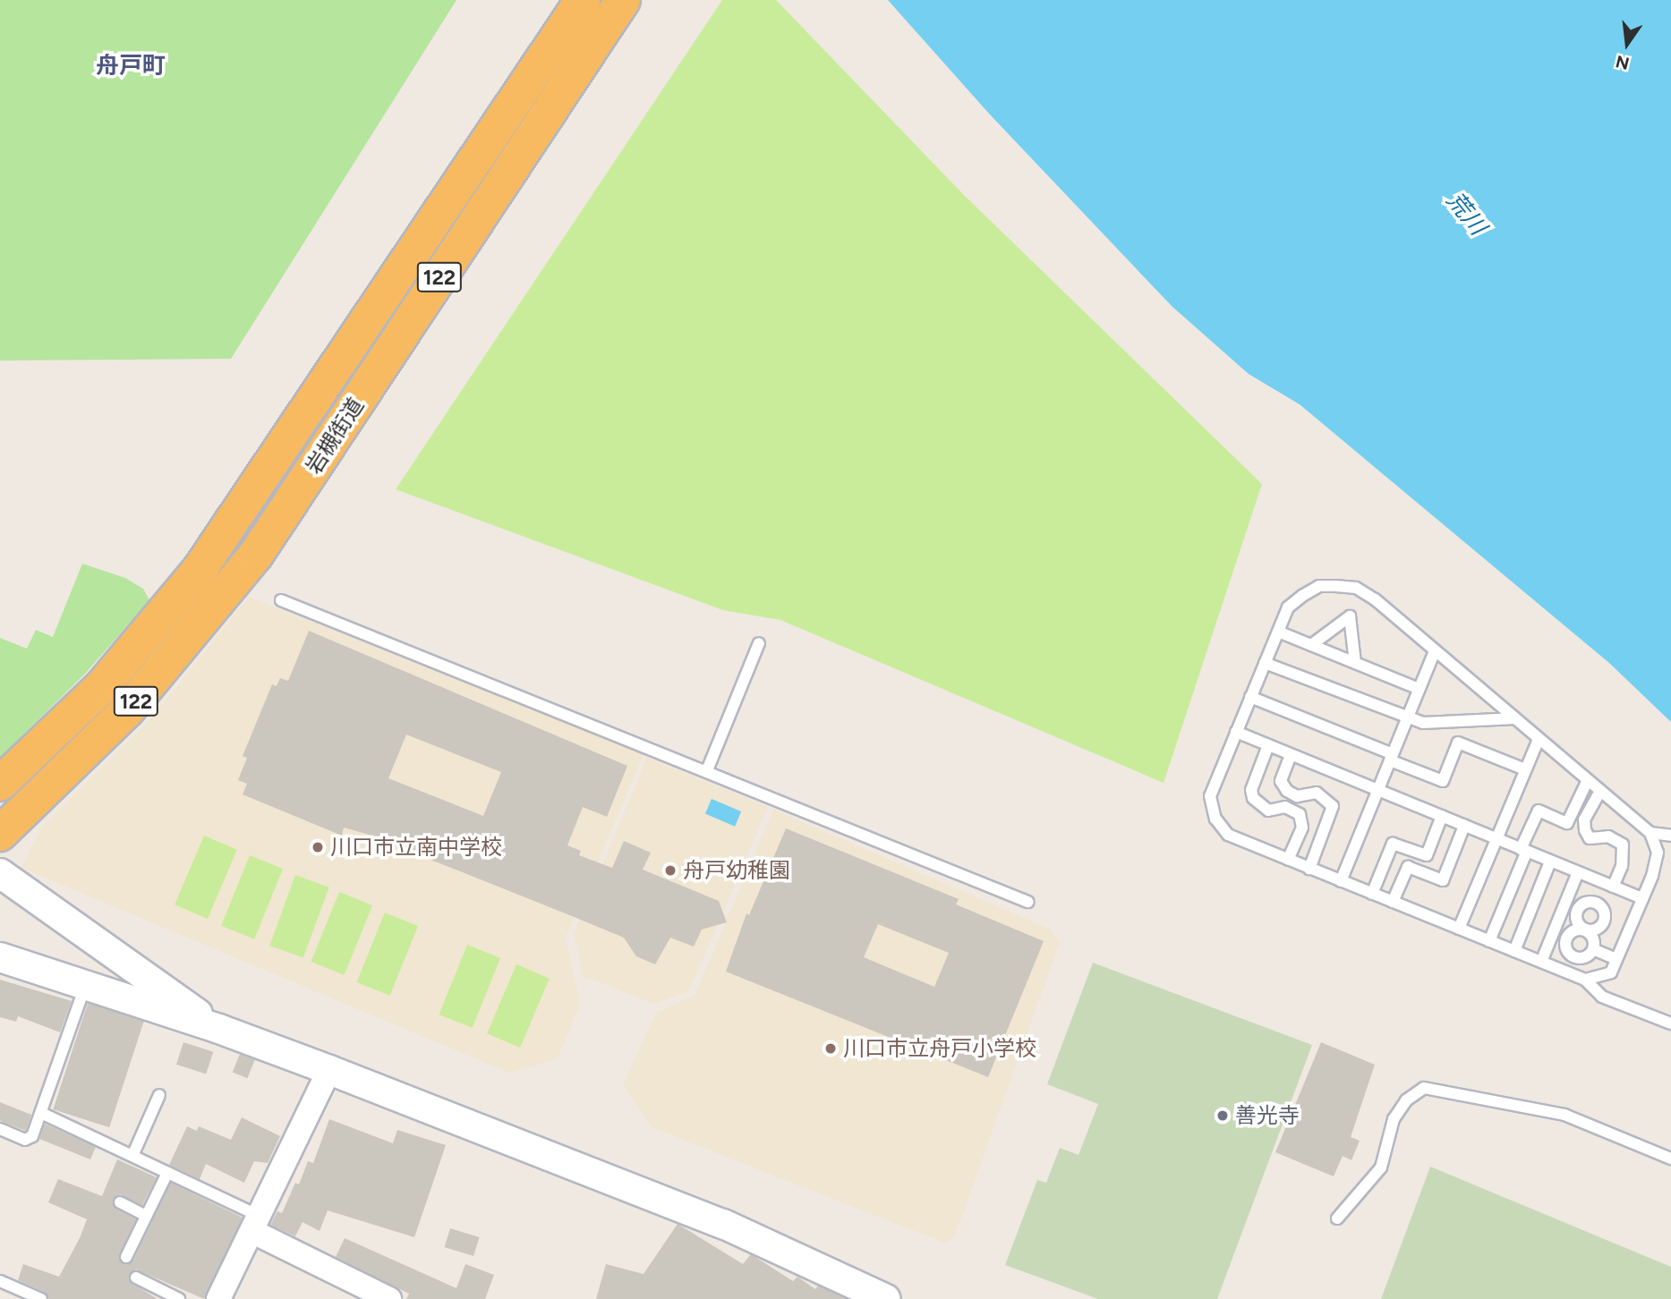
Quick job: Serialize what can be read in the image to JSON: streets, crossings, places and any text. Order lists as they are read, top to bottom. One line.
{"streets":{"highway":["122","岩槻街道"]},"districts":["舟戸町"],"water":["荒川"],"places":["川口市立南中学校","舟戸幼稚園","川口市立舟戸小学校","善光寺"],"north":"bottom"}
